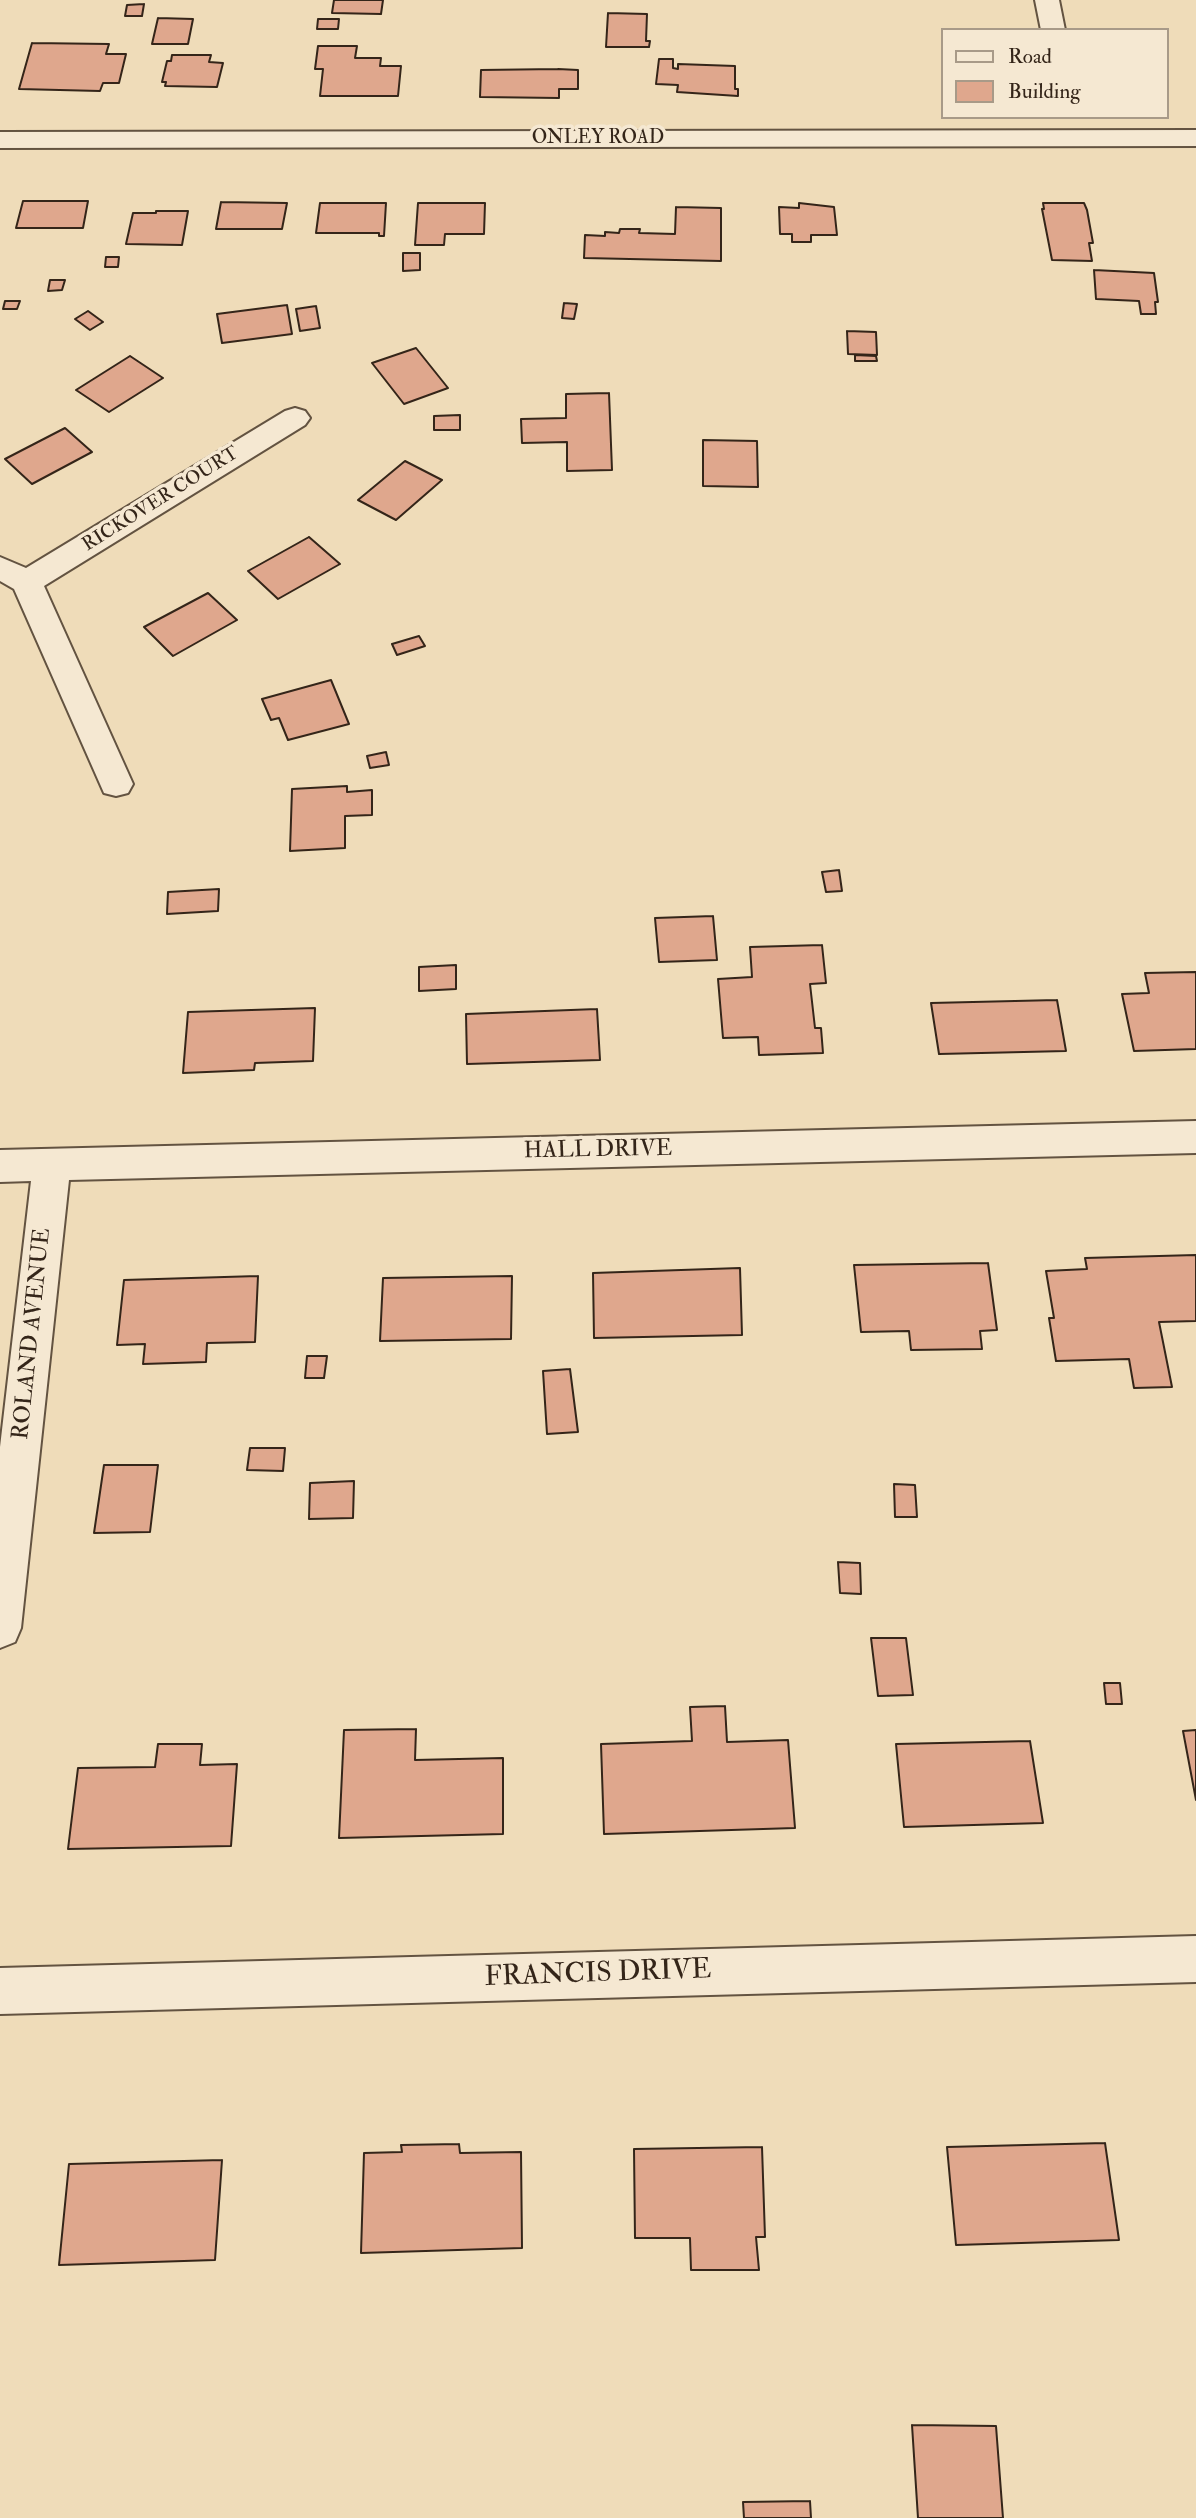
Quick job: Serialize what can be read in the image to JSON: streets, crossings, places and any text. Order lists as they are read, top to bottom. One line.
{"streets":{"street":["ONLEY ROAD","RICKOVER COURT","HALL DRIVE","ROLAND AVENUE","FRANCIS DRIVE"]},"crossings":[["HALL DRIVE","ROLAND AVENUE"]],"legend":["Road","Building"]}
